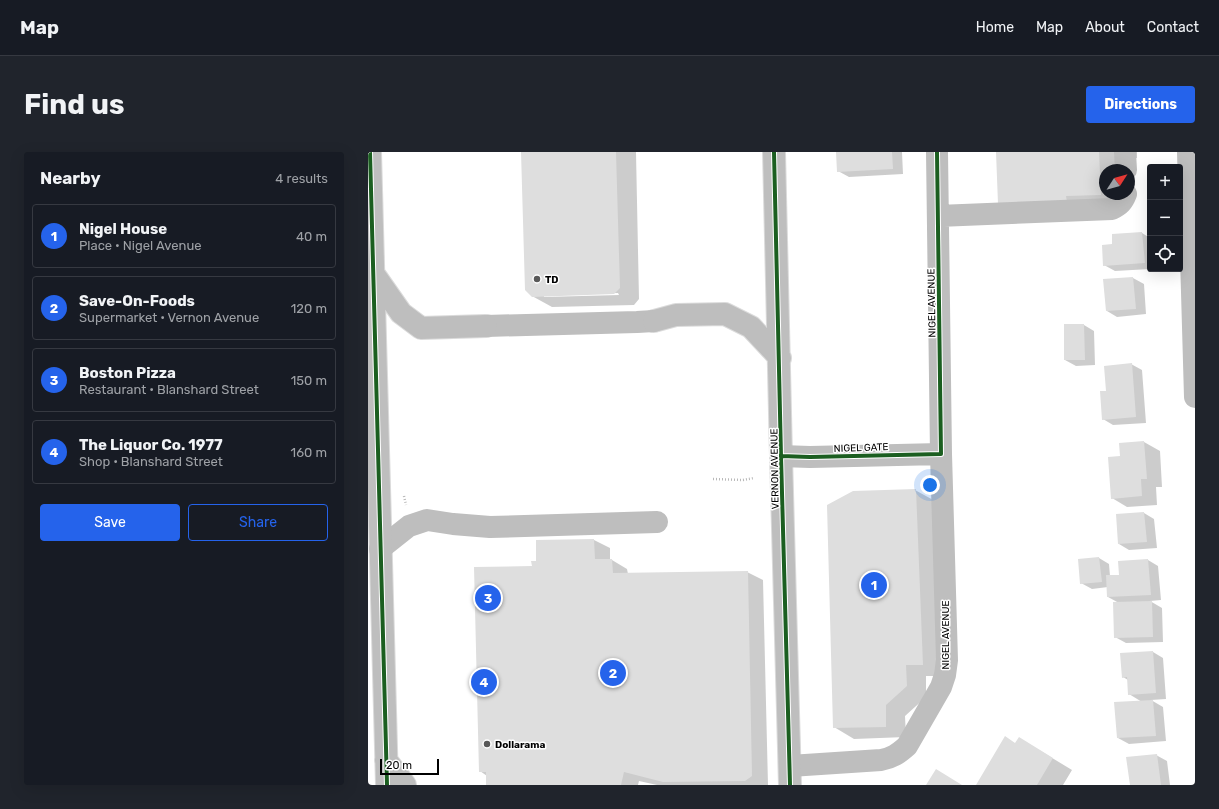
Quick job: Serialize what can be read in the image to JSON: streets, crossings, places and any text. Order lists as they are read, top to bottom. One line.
{"streets":{"main road":["NIGEL AVENUE","NIGEL GATE","VERNON AVENUE"]},"crossings":[["NIGEL AVENUE","NIGEL GATE"],["NIGEL AVENUE","VERNON AVENUE"],["NIGEL GATE","VERNON AVENUE"]],"places":["TD","Dollarama"],"scale_bar":"20 m","north":"top right","page":{"header":"Map","nav":["Home","Map","About","Contact"],"buttons":["Directions",["Save","Share"]],"title":"Find us","heading":["Nearby","4 results"],"map_buttons":["+","−"],"list":[{"mark":"1","name":"Nigel House","note":"Place · Nigel Avenue","value":"40 m"},{"mark":"2","name":"Save-On-Foods","note":"Supermarket · Vernon Avenue","value":"120 m"},{"mark":"3","name":"Boston Pizza","note":"Restaurant · Blanshard Street","value":"150 m"},{"mark":"4","name":"The Liquor Co. 1977","note":"Shop · Blanshard Street","value":"160 m"}],"pins":["1","3","2","4"],"scale":"20 m"}}
